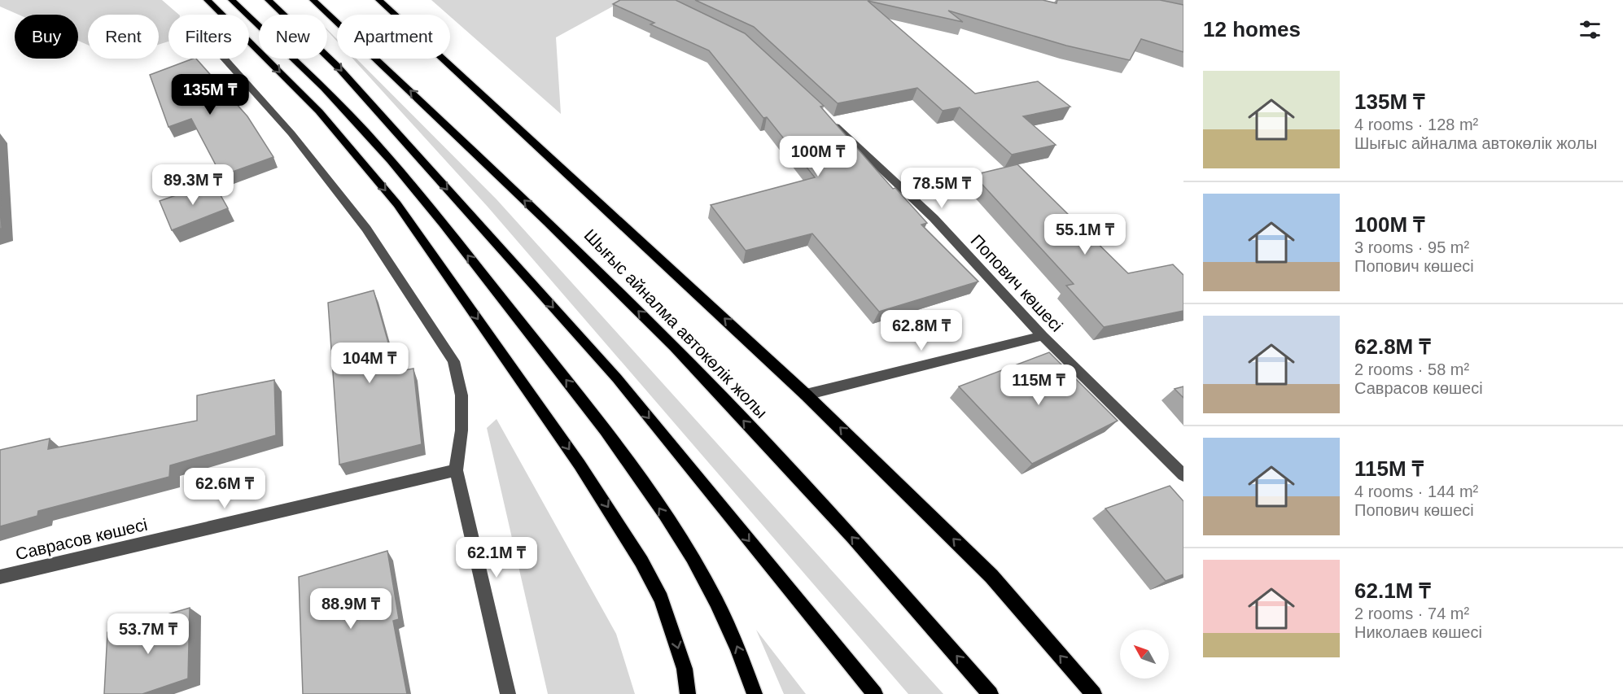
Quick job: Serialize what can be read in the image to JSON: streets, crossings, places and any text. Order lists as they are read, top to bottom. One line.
{"streets":{"main road":["Шығыс айналма автокөлік жолы"],"street":["Попович көшесі","Саврасов көшесі"]},"north":"top left","page":{"heading":"12 homes","chip":["Buy","Rent","Filters","New","Apartment"],"list":[{"name":"135M ₸","note":"4 rooms · 128 m² · Шығыс айналма автокөлік жолы"},{"name":"100M ₸","note":"3 rooms · 95 m² · Попович көшесі"},{"name":"62.8M ₸","note":"2 rooms · 58 m² · Саврасов көшесі"},{"name":"115M ₸","note":"4 rooms · 144 m² · Попович көшесі"},{"name":"62.1M ₸","note":"2 rooms · 74 m² · Николаев көшесі"}],"price":["135M ₸","100M ₸","89.3M ₸","78.5M ₸","55.1M ₸","62.8M ₸","104M ₸","115M ₸","62.6M ₸","62.1M ₸","88.9M ₸","53.7M ₸"]}}
